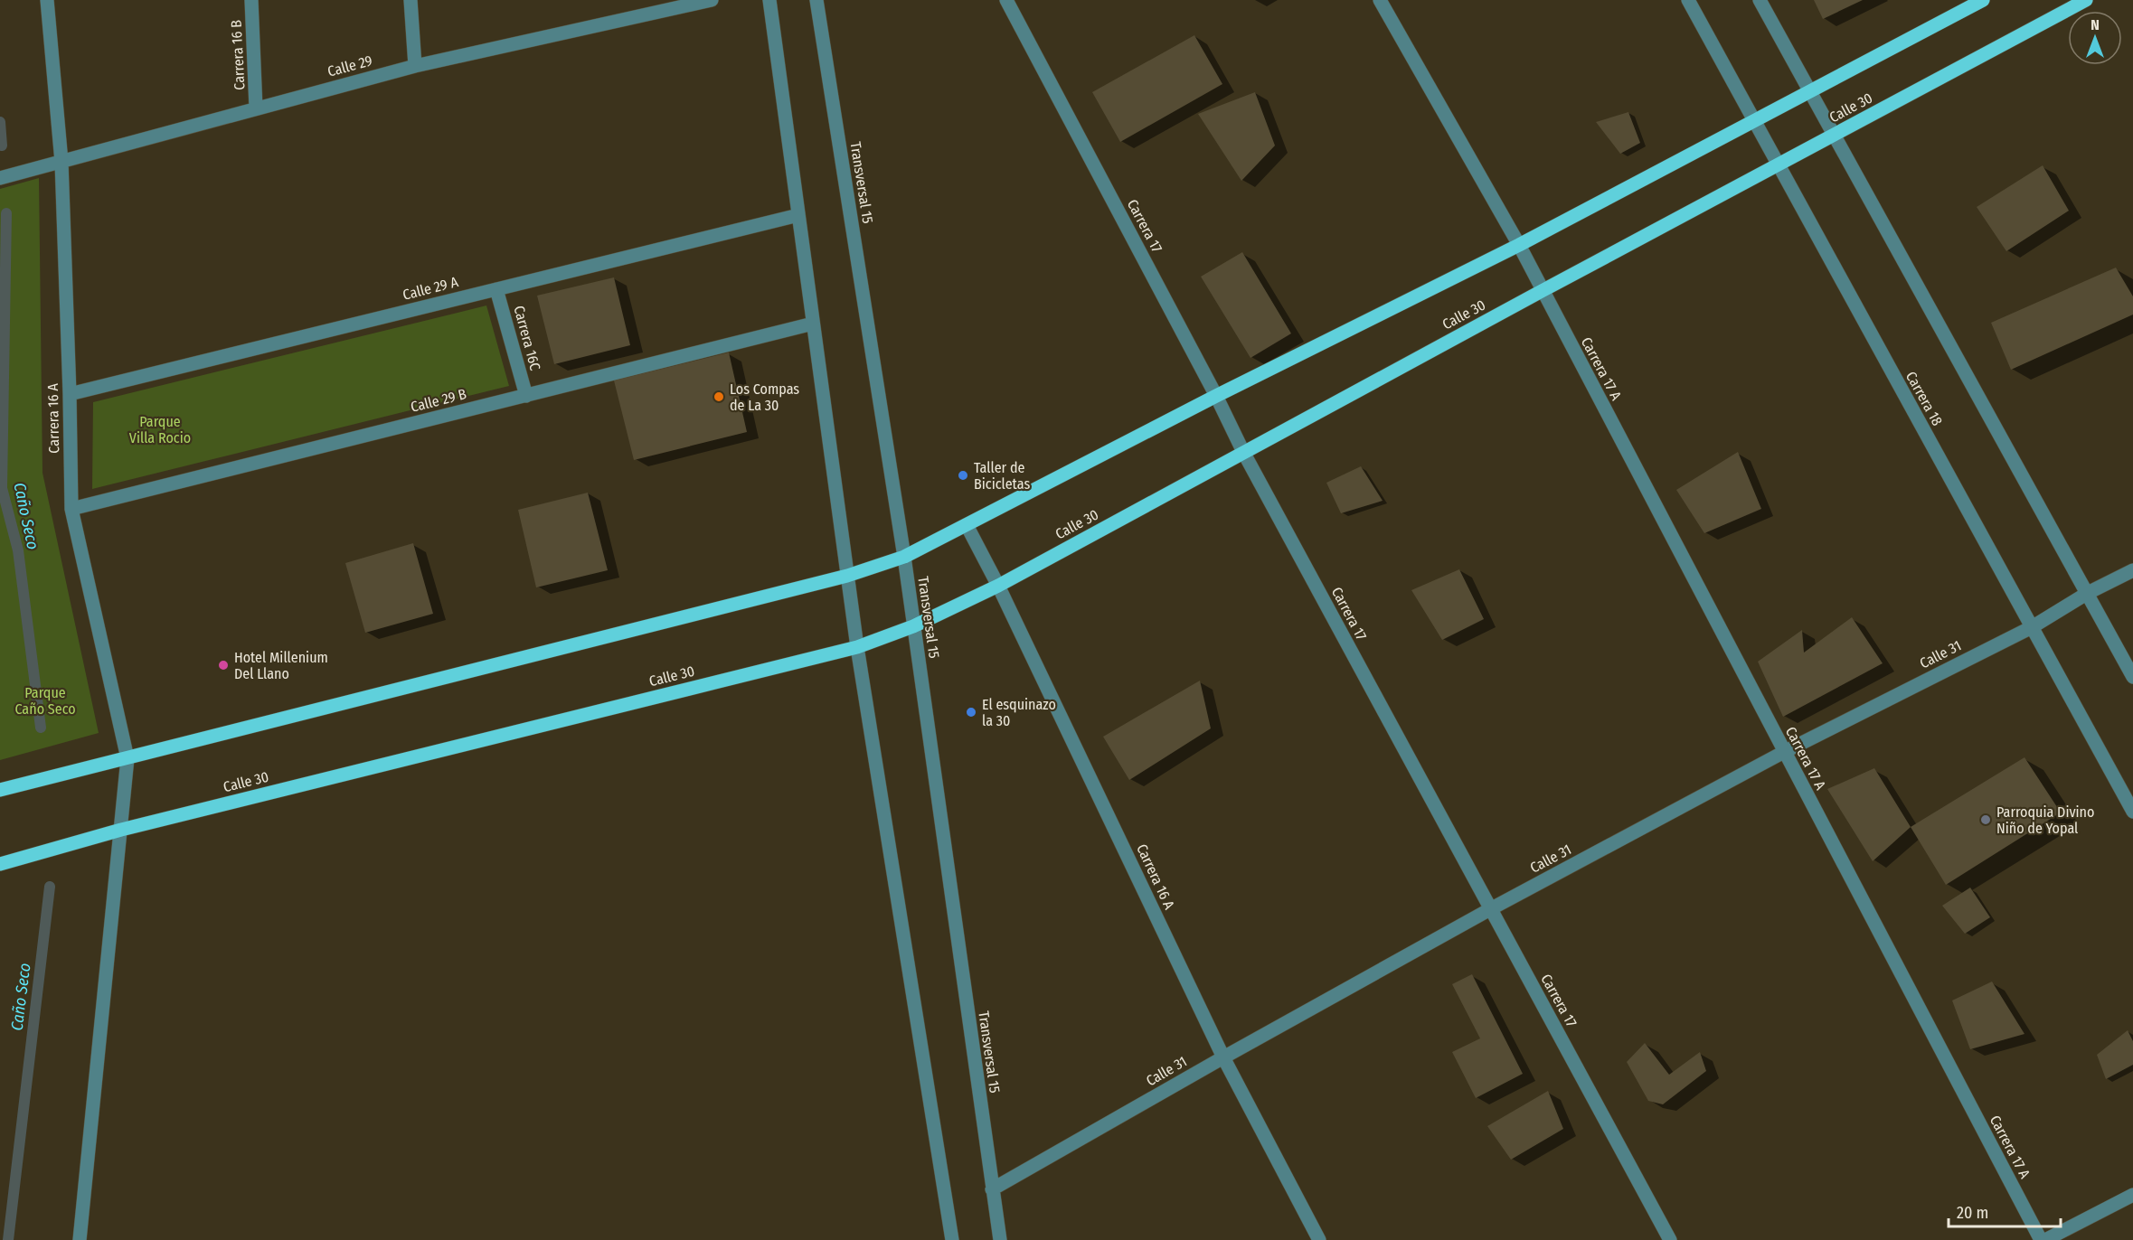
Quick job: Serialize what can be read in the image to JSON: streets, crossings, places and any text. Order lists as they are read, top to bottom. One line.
{"streets":{"main road":["Calle 30"],"street":["Carrera 16 B","Calle 29","Transversal 15","Carrera 17","Calle 29 A","Carrera 16C","Carrera 17 A","Carrera 18","Calle 29 B","Carrera 16 A","Calle 31"]},"crossings":[["Carrera 16 B","Calle 29"],["Calle 29","Carrera 16 A"],["Calle 30","Transversal 15"],["Calle 30","Carrera 17"],["Calle 30","Carrera 17 A"],["Calle 30","Carrera 18"],["Calle 30","Carrera 16 A"],["Transversal 15","Calle 31"],["Carrera 17","Calle 31"],["Calle 29 A","Carrera 16C"],["Calle 29 A","Carrera 16 A"],["Carrera 16C","Calle 29 B"],["Carrera 17 A","Calle 31"],["Carrera 18","Calle 31"],["Calle 29 B","Carrera 16 A"],["Carrera 16 A","Calle 31"]],"water":["Caño Seco"],"parks":["Parque Villa Rocio","Parque Caño Seco"],"places":["Los Compas de La 30","Taller de Bicicletas","Hotel Millenium Del Llano","El esquinazo la 30","Parroquia Divino Niño de Yopal"],"scale_bar":"20 m","north":"top"}
